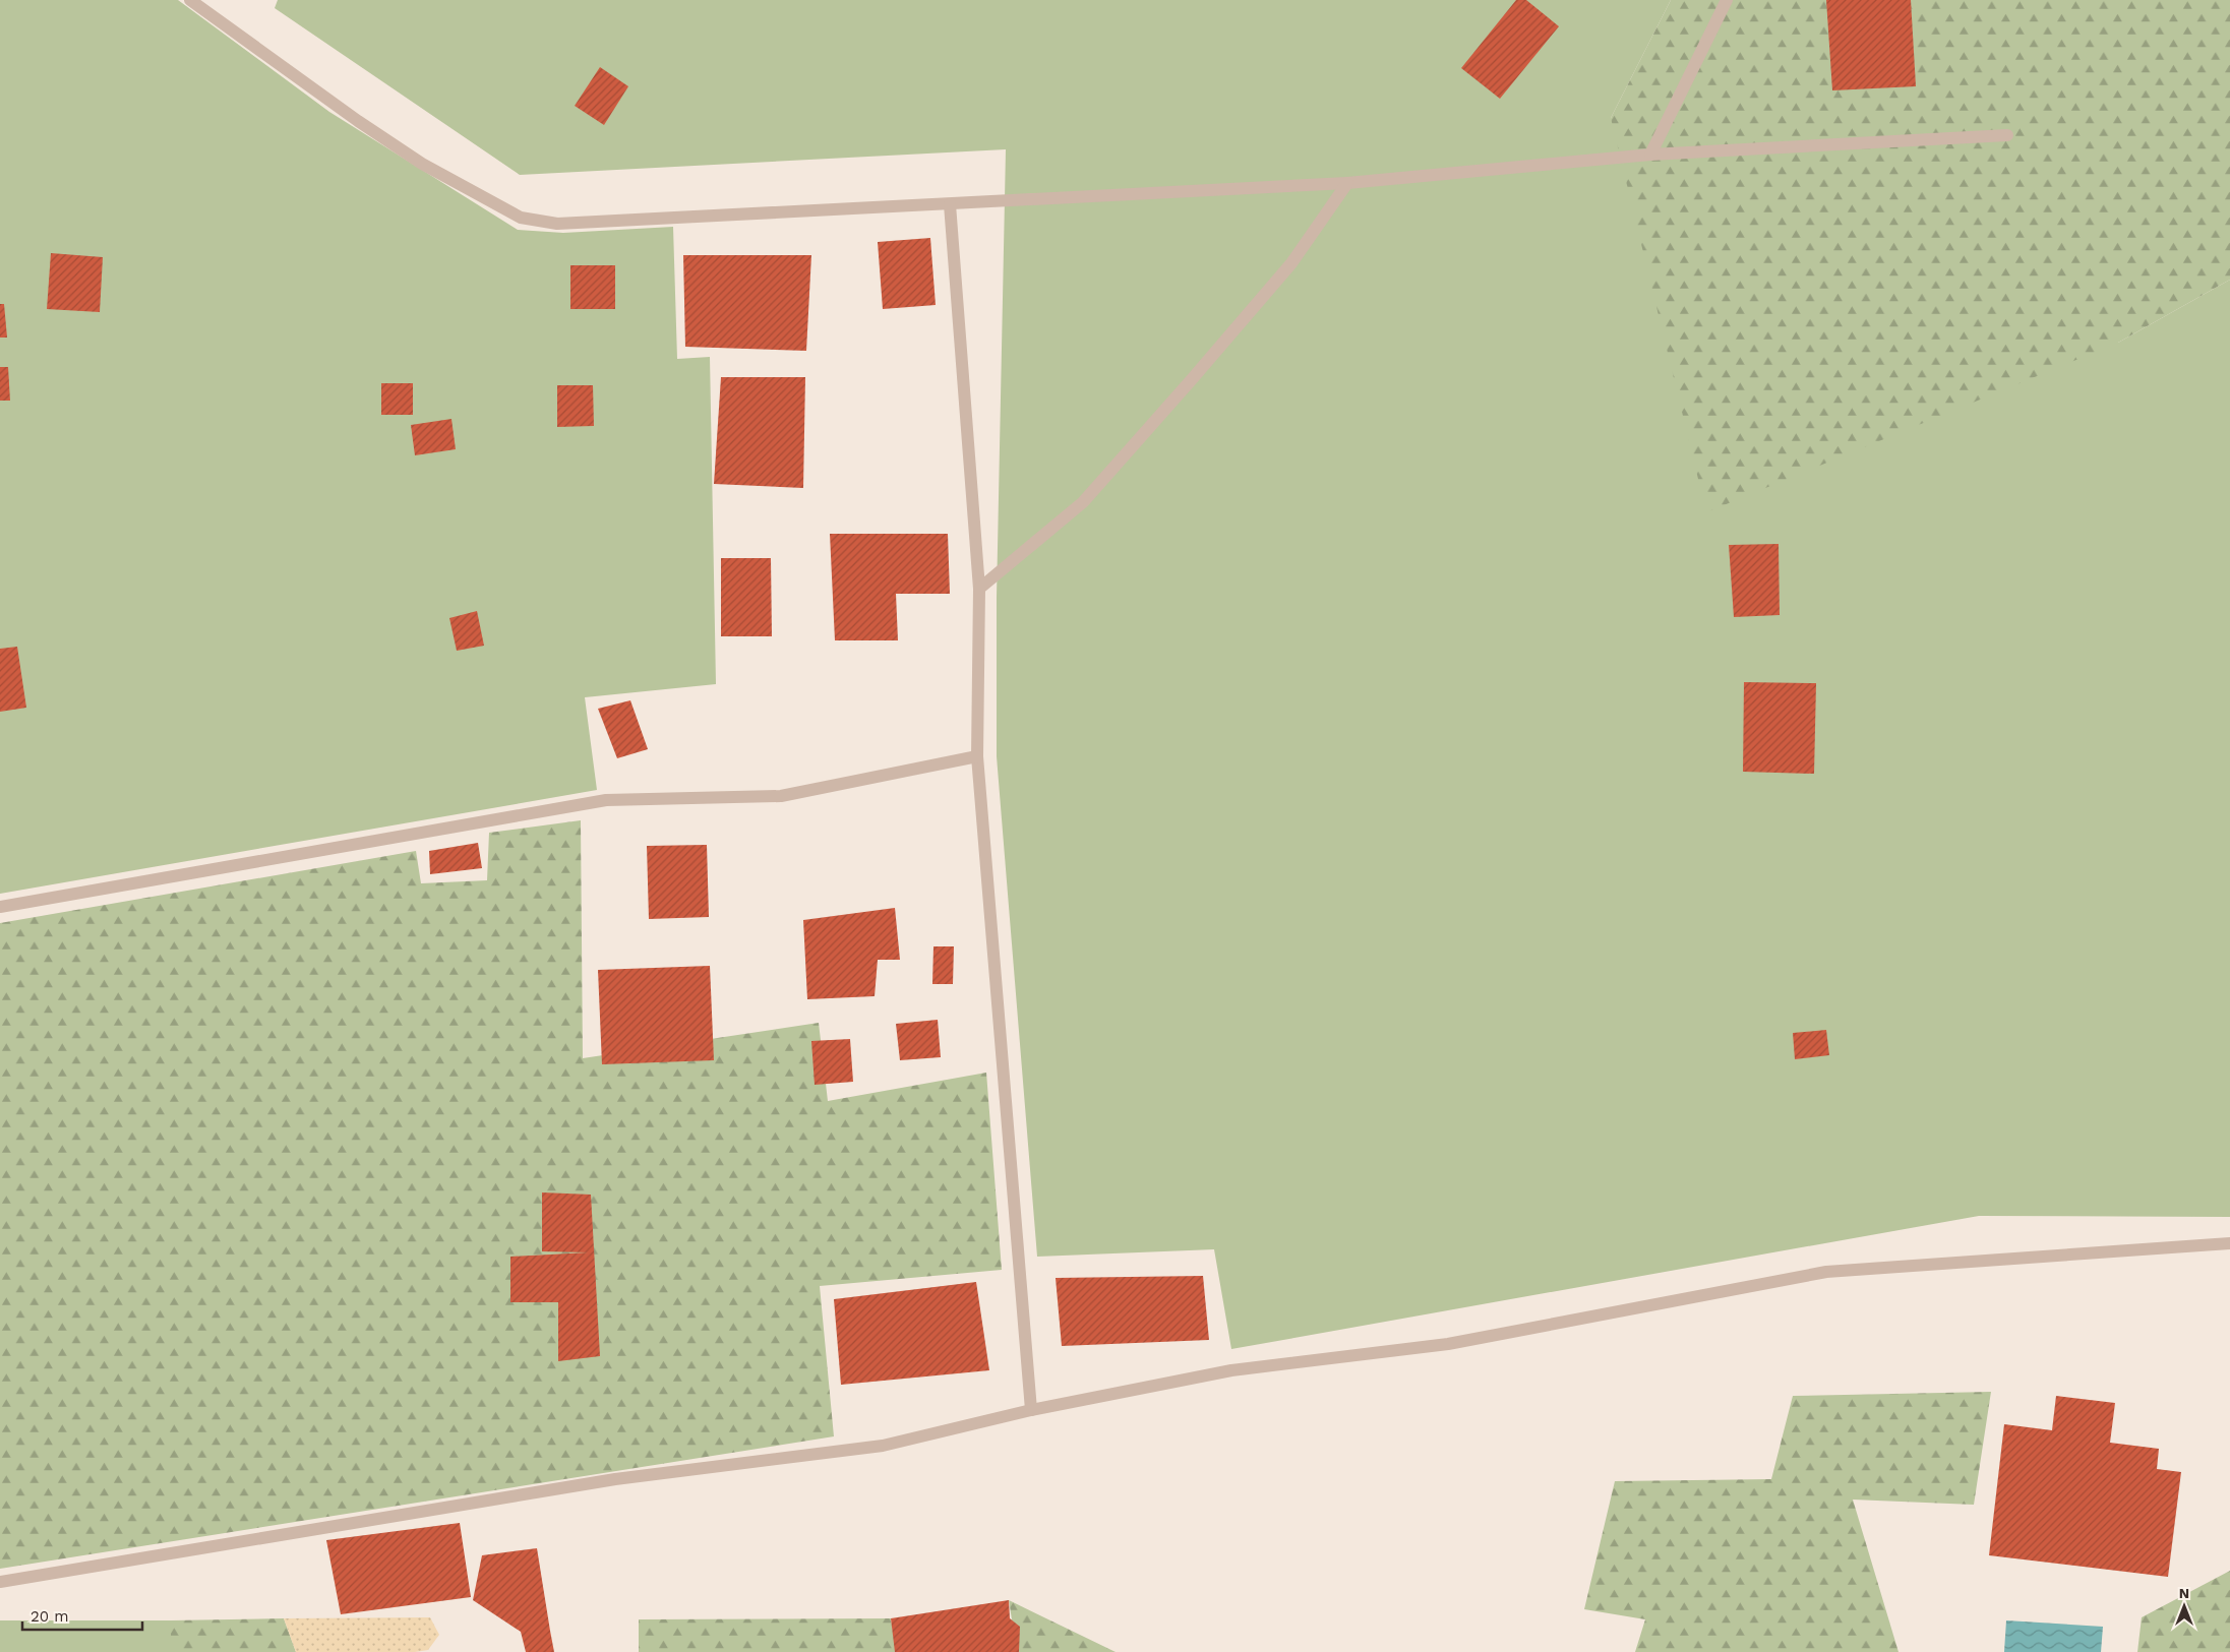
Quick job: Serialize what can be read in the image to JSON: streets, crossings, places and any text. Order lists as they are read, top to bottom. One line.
{"scale_bar":"20 m","north":"top"}
